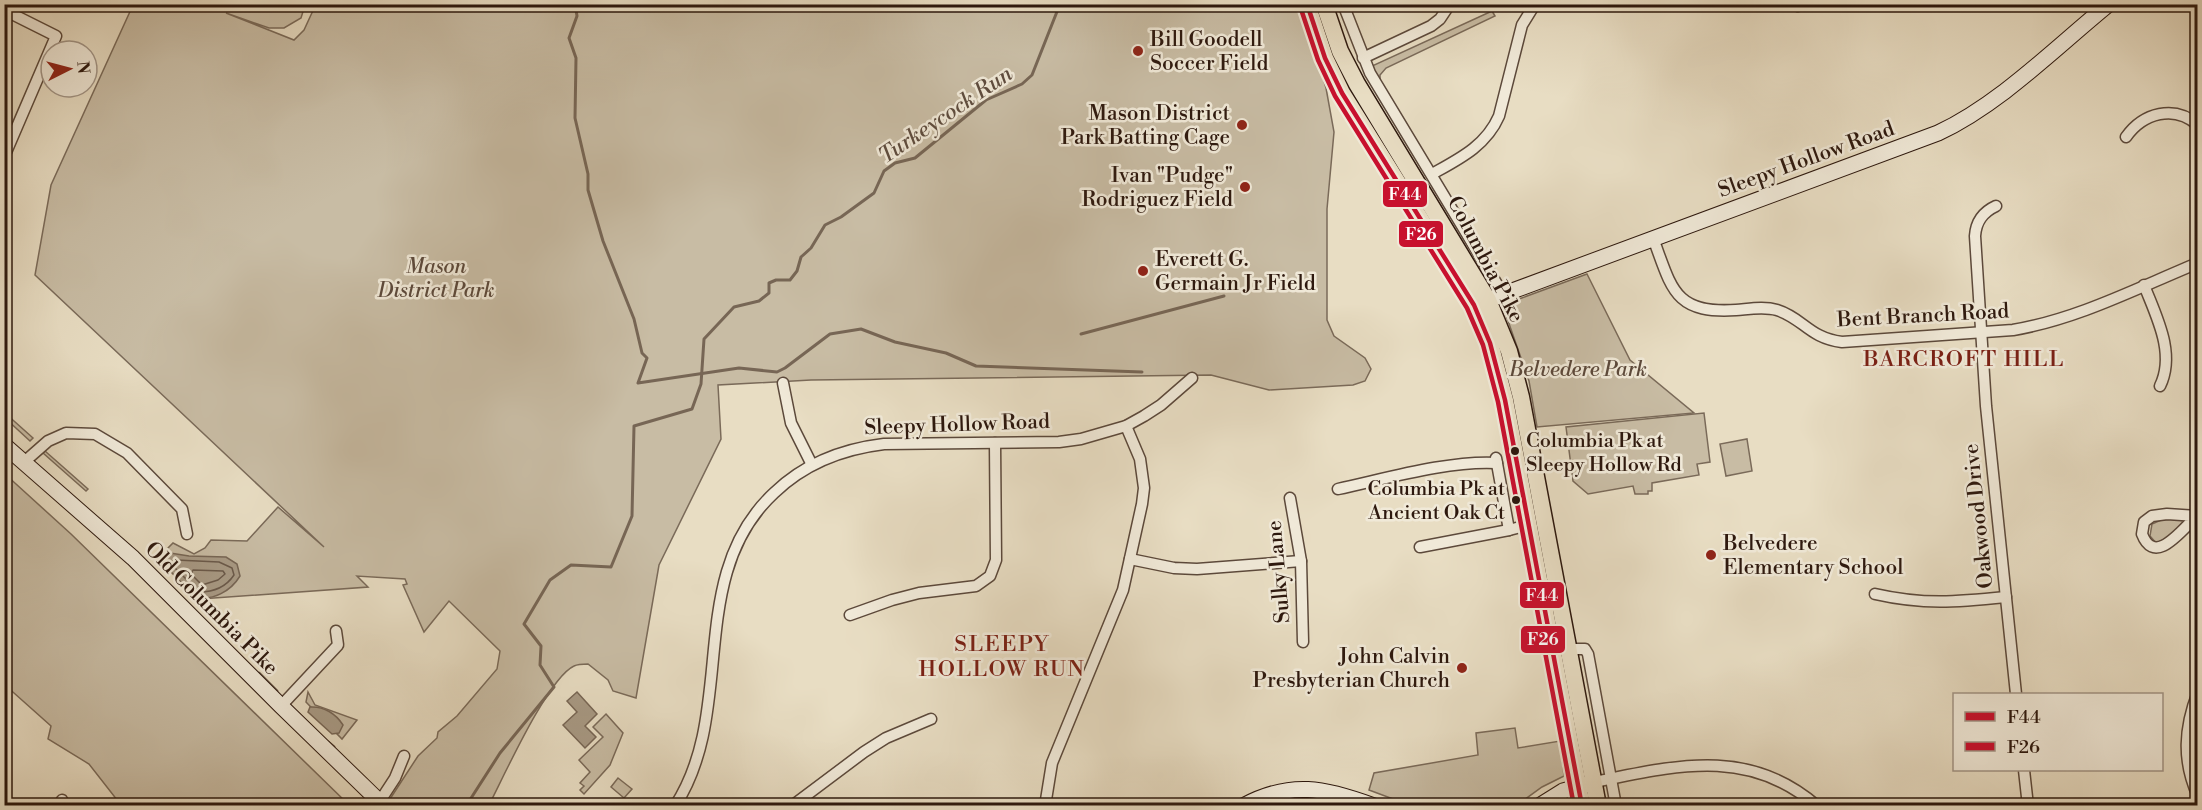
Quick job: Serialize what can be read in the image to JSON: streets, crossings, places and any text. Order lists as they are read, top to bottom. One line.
{"streets":{"main road":["Columbia Pike"],"street":["Sleepy Hollow Road","Bent Branch Road","Oakwood Drive","Sulky Lane","Old Columbia Pike"]},"crossings":[["Sleepy Hollow Road","Columbia Pike"],["Sleepy Hollow Road","Bent Branch Road"],["Bent Branch Road","Oakwood Drive"]],"districts":["BARCROFT HILL","SLEEPY HOLLOW RUN"],"water":["Turkeycock Run"],"parks":["Mason District Park","Belvedere Park"],"places":["Bill Goodell Soccer Field","Mason District Park Batting Cage","Ivan \"Pudge\" Rodriguez Field","Everett G. Germain Jr Field","Columbia Pk at Sleepy Hollow Rd","Columbia Pk at Ancient Oak Ct","Belvedere Elementary School","John Calvin Presbyterian Church"],"lines":["transit line F44","transit line F26"],"legend":["F44","F26"],"north":"right"}
